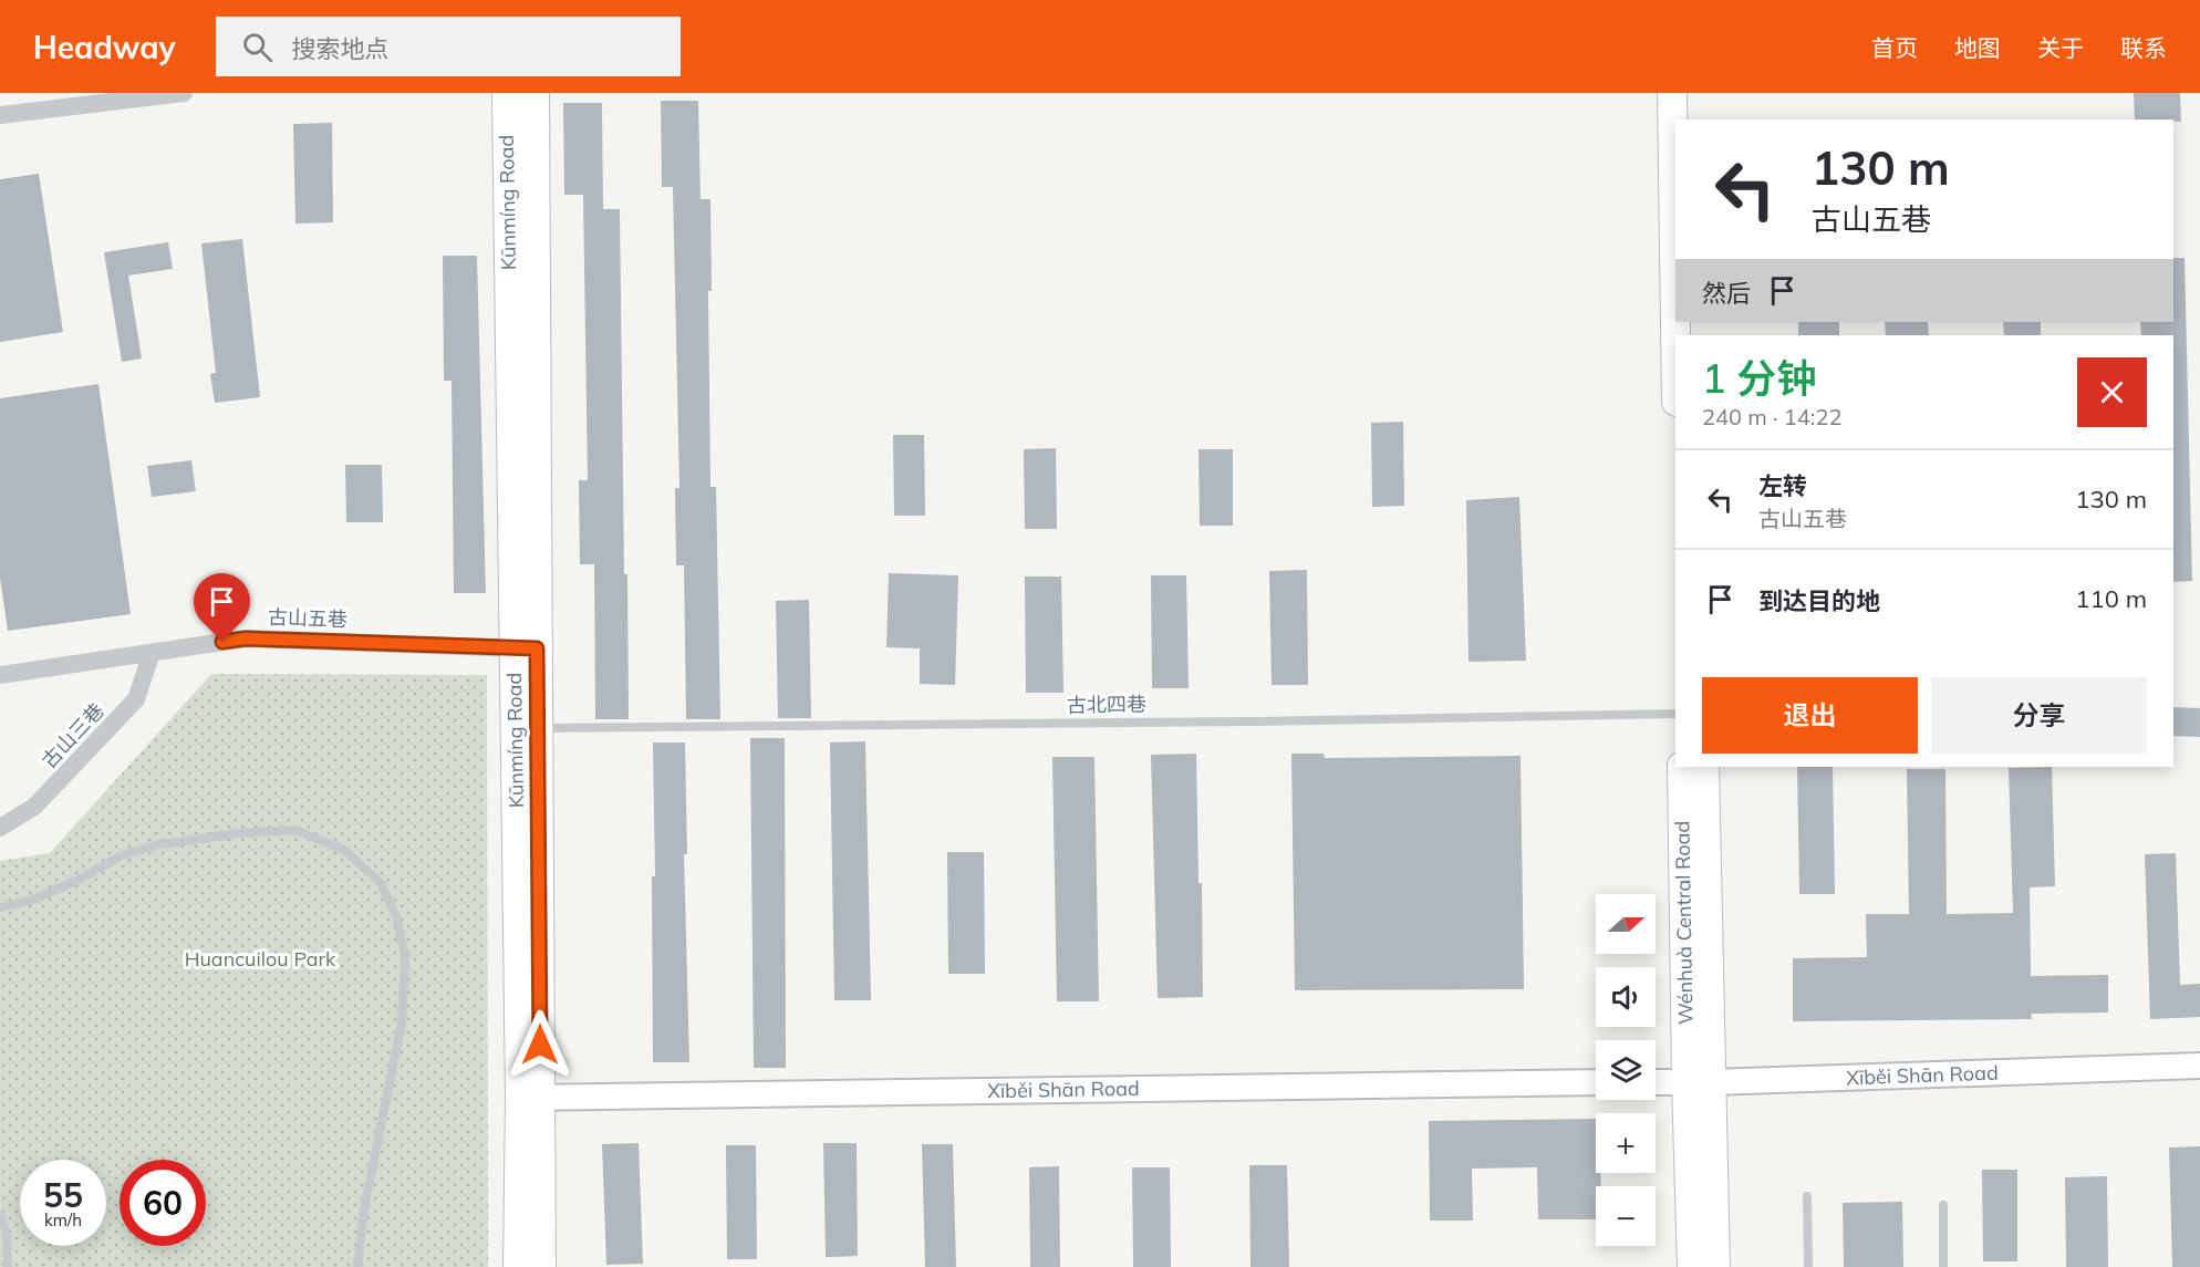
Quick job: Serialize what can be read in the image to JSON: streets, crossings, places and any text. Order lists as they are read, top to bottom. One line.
{"streets":{"main road":["Kūnmíng Road","Wénhuà Central Road","Xīběi Shān Road"],"street":["古山五巷","古山三巷"],"lane":["古北四巷"]},"crossings":[["Kūnmíng Road","古山五巷"],["Kūnmíng Road","古北四巷"],["Kūnmíng Road","Xīběi Shān Road"],["古山五巷","古山三巷"],["Wénhuà Central Road","Xīběi Shān Road"]],"parks":["Huancuilou Park"],"north":"right","page":{"header":"Headway","search":"搜索地点","nav":["首页","地图","关于","联系"],"turn":["130 m","古山五巷"],"then":"然后","heading":["1 分钟","240 m · 14:22"],"list":[{"name":"左转","note":"古山五巷","value":"130 m"},{"name":"到达目的地","value":"110 m"}],"buttons":["退出","分享"],"map_buttons":["+","−"],"speed":"55 km/h","limit":"60"}}
